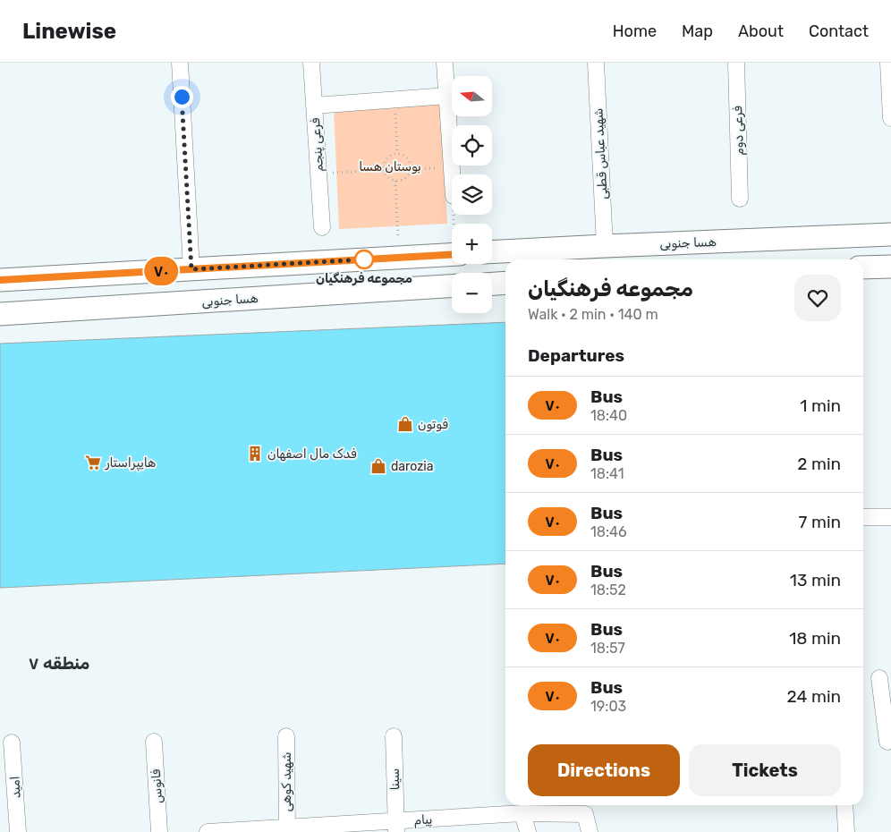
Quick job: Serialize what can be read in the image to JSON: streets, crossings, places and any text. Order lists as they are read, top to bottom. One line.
{"streets":{"main road":["هسا جنوبی"],"street":["فرعی دوم","فرعی پنجم","شهید عباس قطبی","سینا","شهید کوهی","فانوس","امید","پیام"]},"crossings":[["شهید عباس قطبی","هسا جنوبی"],["سینا","پیام"],["شهید کوهی","پیام"]],"districts":["منطقه ۷"],"parks":["بوستان هسا"],"places":{"other":["مجموعه فرهنگیان"],"shop":["فوتون","darozia"],"building":["فدک مال اصفهان"],"supermarket":["هایپراستار"]},"lines":["bus line ۷۰"],"north":"left","page":{"header":"Linewise","nav":["Home","Map","About","Contact"],"on_map":"۷۰","map_buttons":["+","−"],"heading":[["مجموعه فرهنگیان","Walk · 2 min · 140 m"],"Departures"],"list":[{"mark":"۷۰","name":"Bus","note":"18:40","value":"1 min"},{"mark":"۷۰","name":"Bus","note":"18:41","value":"2 min"},{"mark":"۷۰","name":"Bus","note":"18:46","value":"7 min"},{"mark":"۷۰","name":"Bus","note":"18:52","value":"13 min"},{"mark":"۷۰","name":"Bus","note":"18:57","value":"18 min"},{"mark":"۷۰","name":"Bus","note":"19:03","value":"24 min"}],"buttons":["Directions","Tickets"]}}
